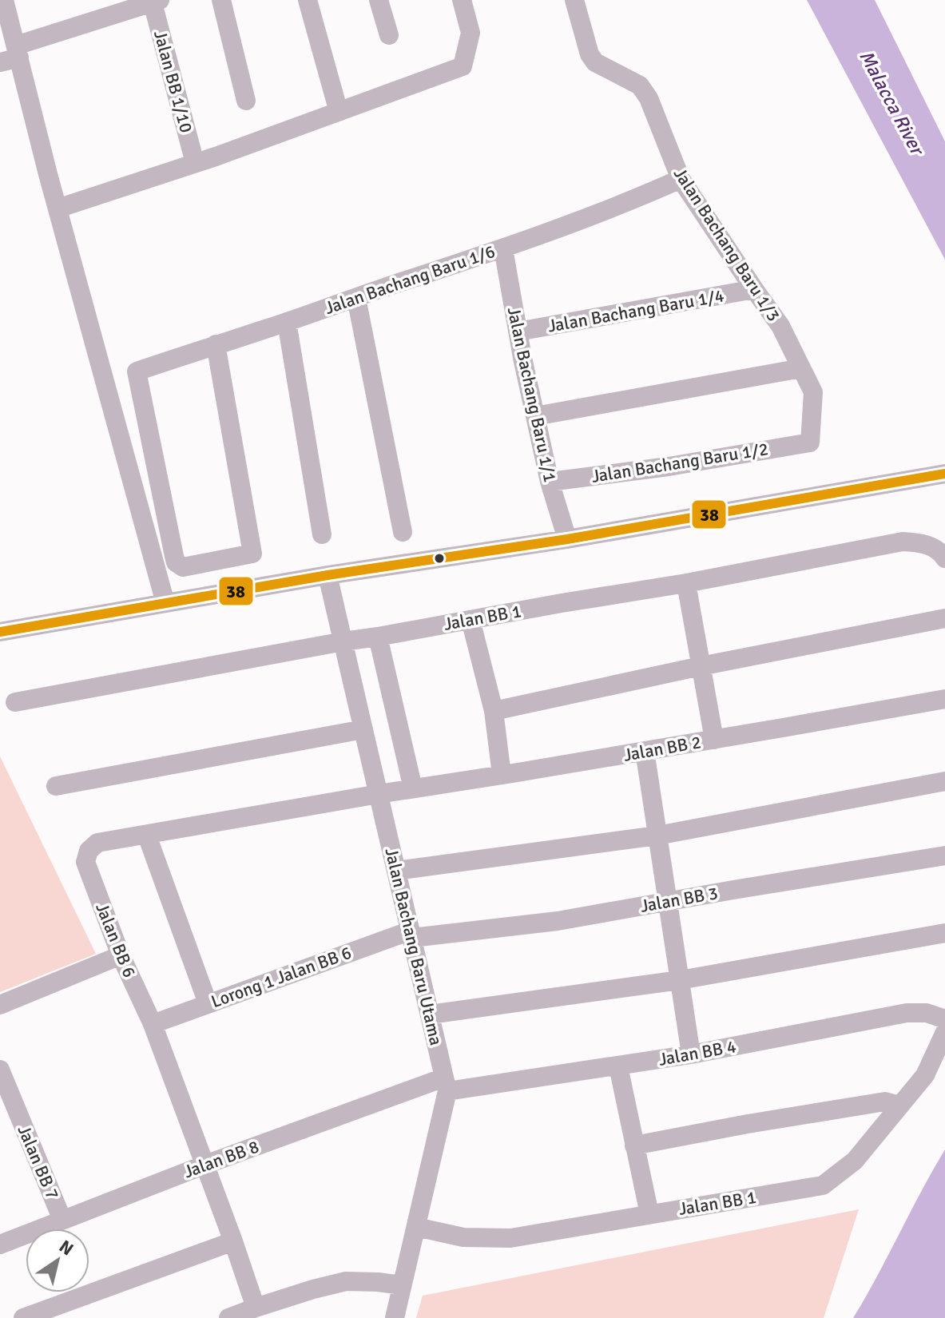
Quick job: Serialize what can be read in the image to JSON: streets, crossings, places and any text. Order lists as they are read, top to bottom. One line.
{"streets":{"street":["Jalan BB 1/10","Jalan Bachang Baru 1/3","Jalan Bachang Baru 1/6","Jalan Bachang Baru 1/4","Jalan Bachang Baru 1/1","Jalan Bachang Baru 1/2","Jalan BB 1","Jalan BB 2","Jalan BB 3","Jalan BB 6","Jalan Bachang Baru Utama","Lorong 1 Jalan BB 6","Jalan BB 4","Jalan BB 8","Jalan BB 7"]},"crossings":[["Jalan Bachang Baru 1/3","Jalan Bachang Baru 1/6"],["Jalan Bachang Baru 1/3","Jalan Bachang Baru 1/4"],["Jalan Bachang Baru 1/3","Jalan Bachang Baru 1/2"],["Jalan Bachang Baru 1/6","Jalan Bachang Baru 1/1"],["Jalan Bachang Baru 1/4","Jalan Bachang Baru 1/1"],["Jalan Bachang Baru 1/1","Jalan Bachang Baru 1/2"],["Jalan BB 1","Jalan Bachang Baru Utama"],["Jalan BB 2","Jalan BB 6"],["Jalan BB 2","Jalan Bachang Baru Utama"],["Jalan BB 3","Jalan Bachang Baru Utama"],["Jalan BB 3","Lorong 1 Jalan BB 6"],["Jalan BB 6","Jalan Bachang Baru Utama"],["Jalan BB 6","Lorong 1 Jalan BB 6"],["Jalan BB 6","Jalan BB 8"],["Jalan Bachang Baru Utama","Lorong 1 Jalan BB 6"],["Jalan Bachang Baru Utama","Jalan BB 4"],["Jalan Bachang Baru Utama","Jalan BB 8"],["Jalan BB 4","Jalan BB 8"],["Jalan BB 8","Jalan BB 7"]],"water":["Malacca River"],"lines":["transit line 38"],"north":"top right"}
